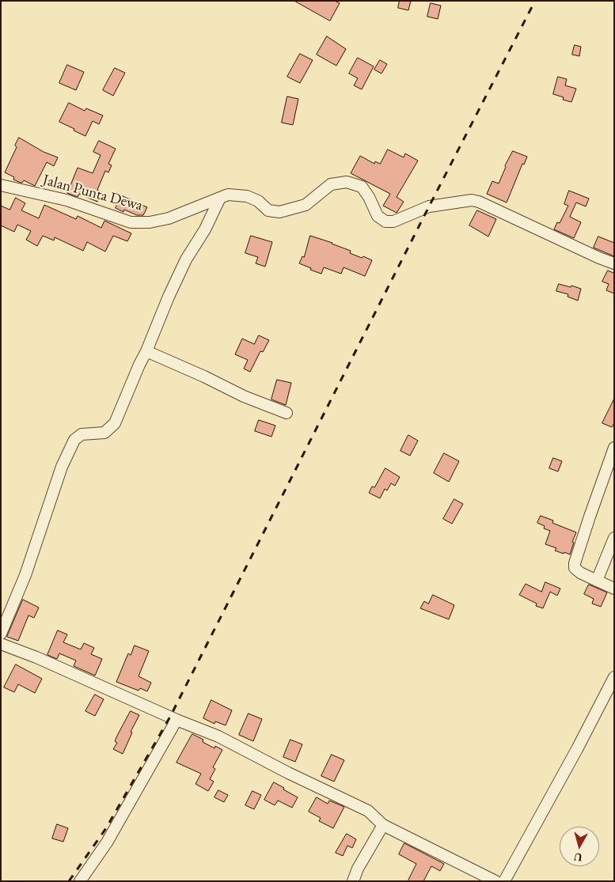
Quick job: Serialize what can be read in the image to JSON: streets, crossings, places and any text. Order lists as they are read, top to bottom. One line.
{"streets":{"street":["Jalan Punta Dewa"]},"north":"bottom"}
